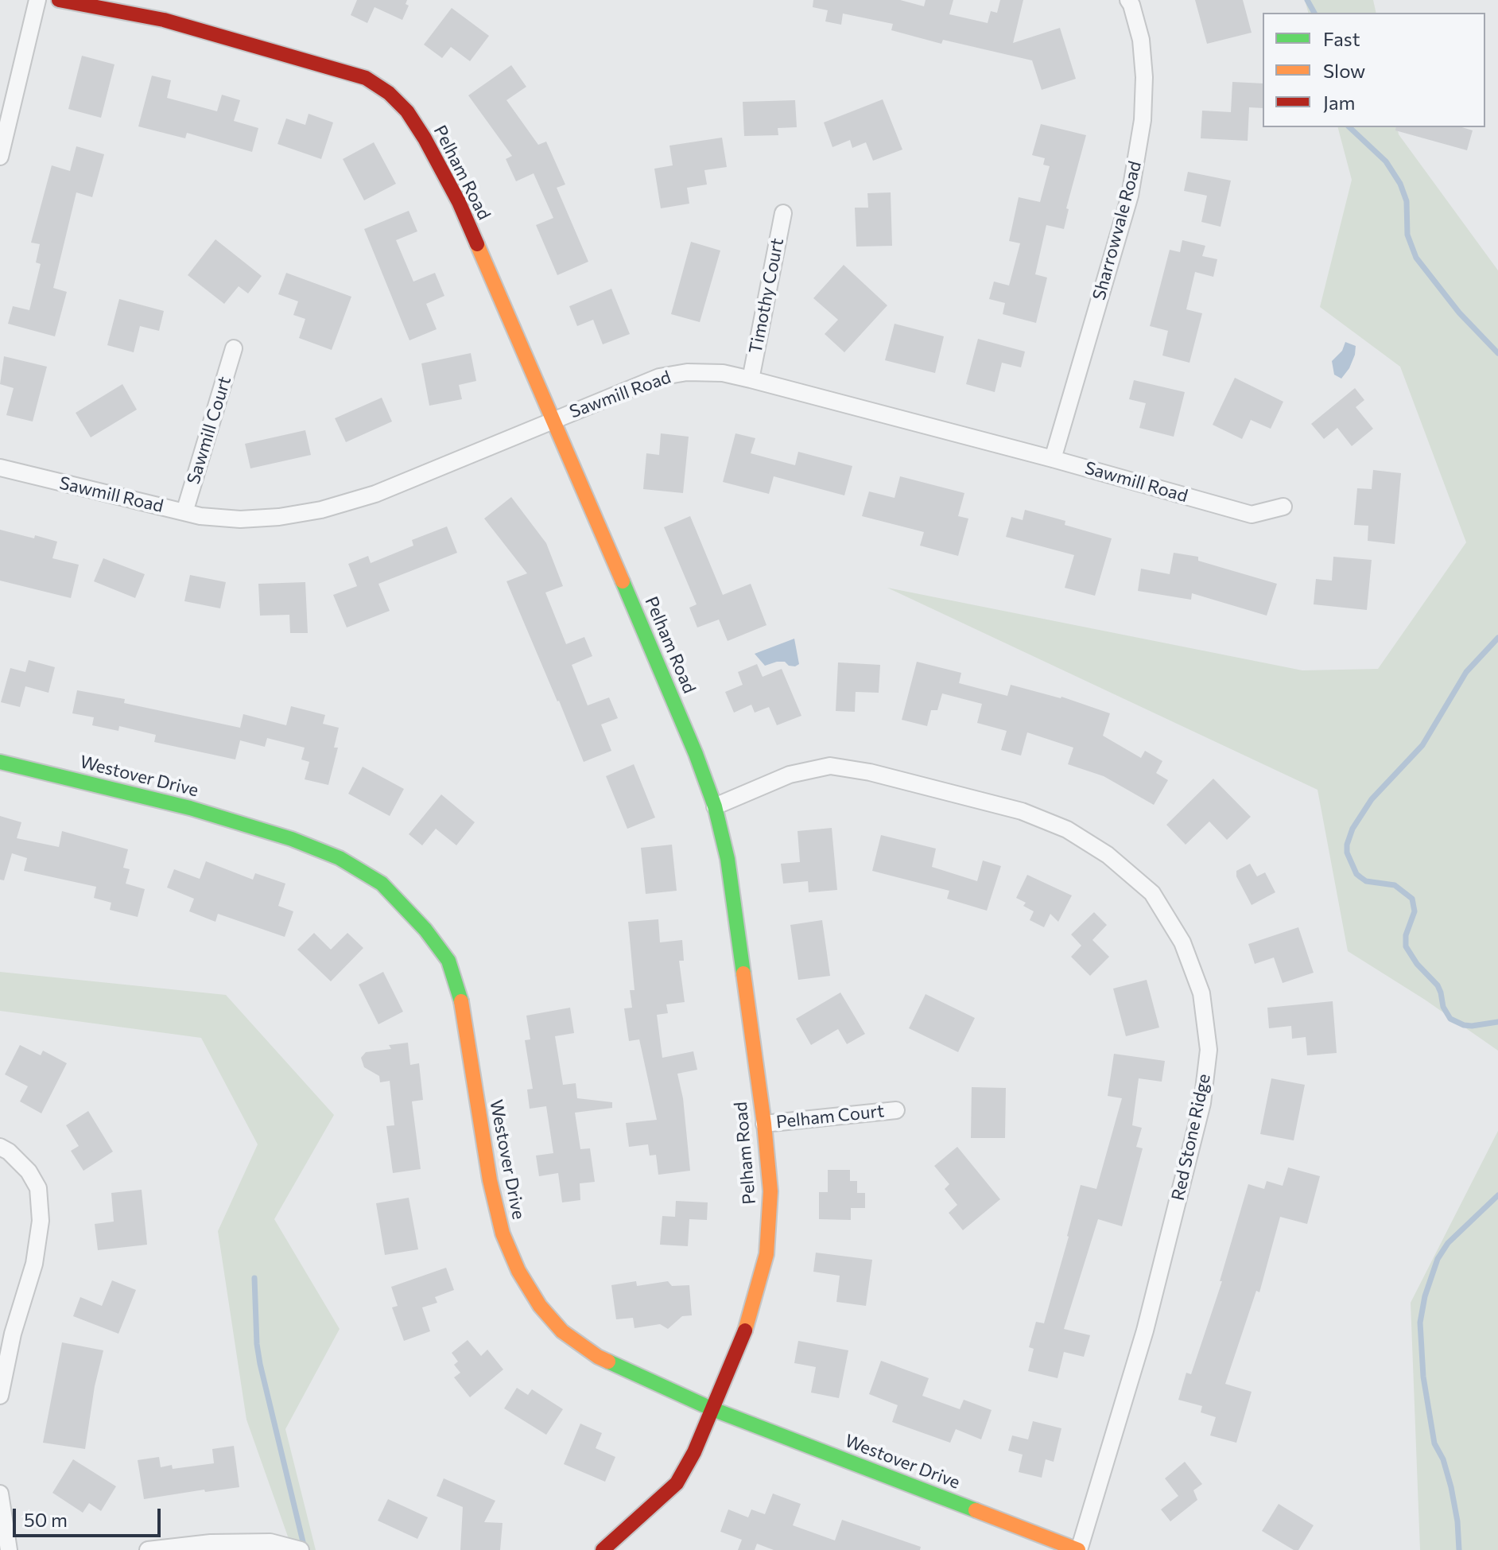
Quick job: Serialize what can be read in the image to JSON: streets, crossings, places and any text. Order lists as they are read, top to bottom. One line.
{"streets":{"street":["Pelham Road","Sharrowvale Road","Timothy Court","Sawmill Road","Sawmill Court","Westover Drive","Pelham Court","Red Stone Ridge"]},"crossings":[["Pelham Road","Sawmill Road"],["Pelham Road","Westover Drive"],["Pelham Road","Pelham Court"],["Pelham Road","Red Stone Ridge"],["Sharrowvale Road","Sawmill Road"],["Timothy Court","Sawmill Road"],["Sawmill Road","Sawmill Court"],["Westover Drive","Red Stone Ridge"]],"legend":["Fast","Slow","Jam"],"scale_bar":"50 m"}
